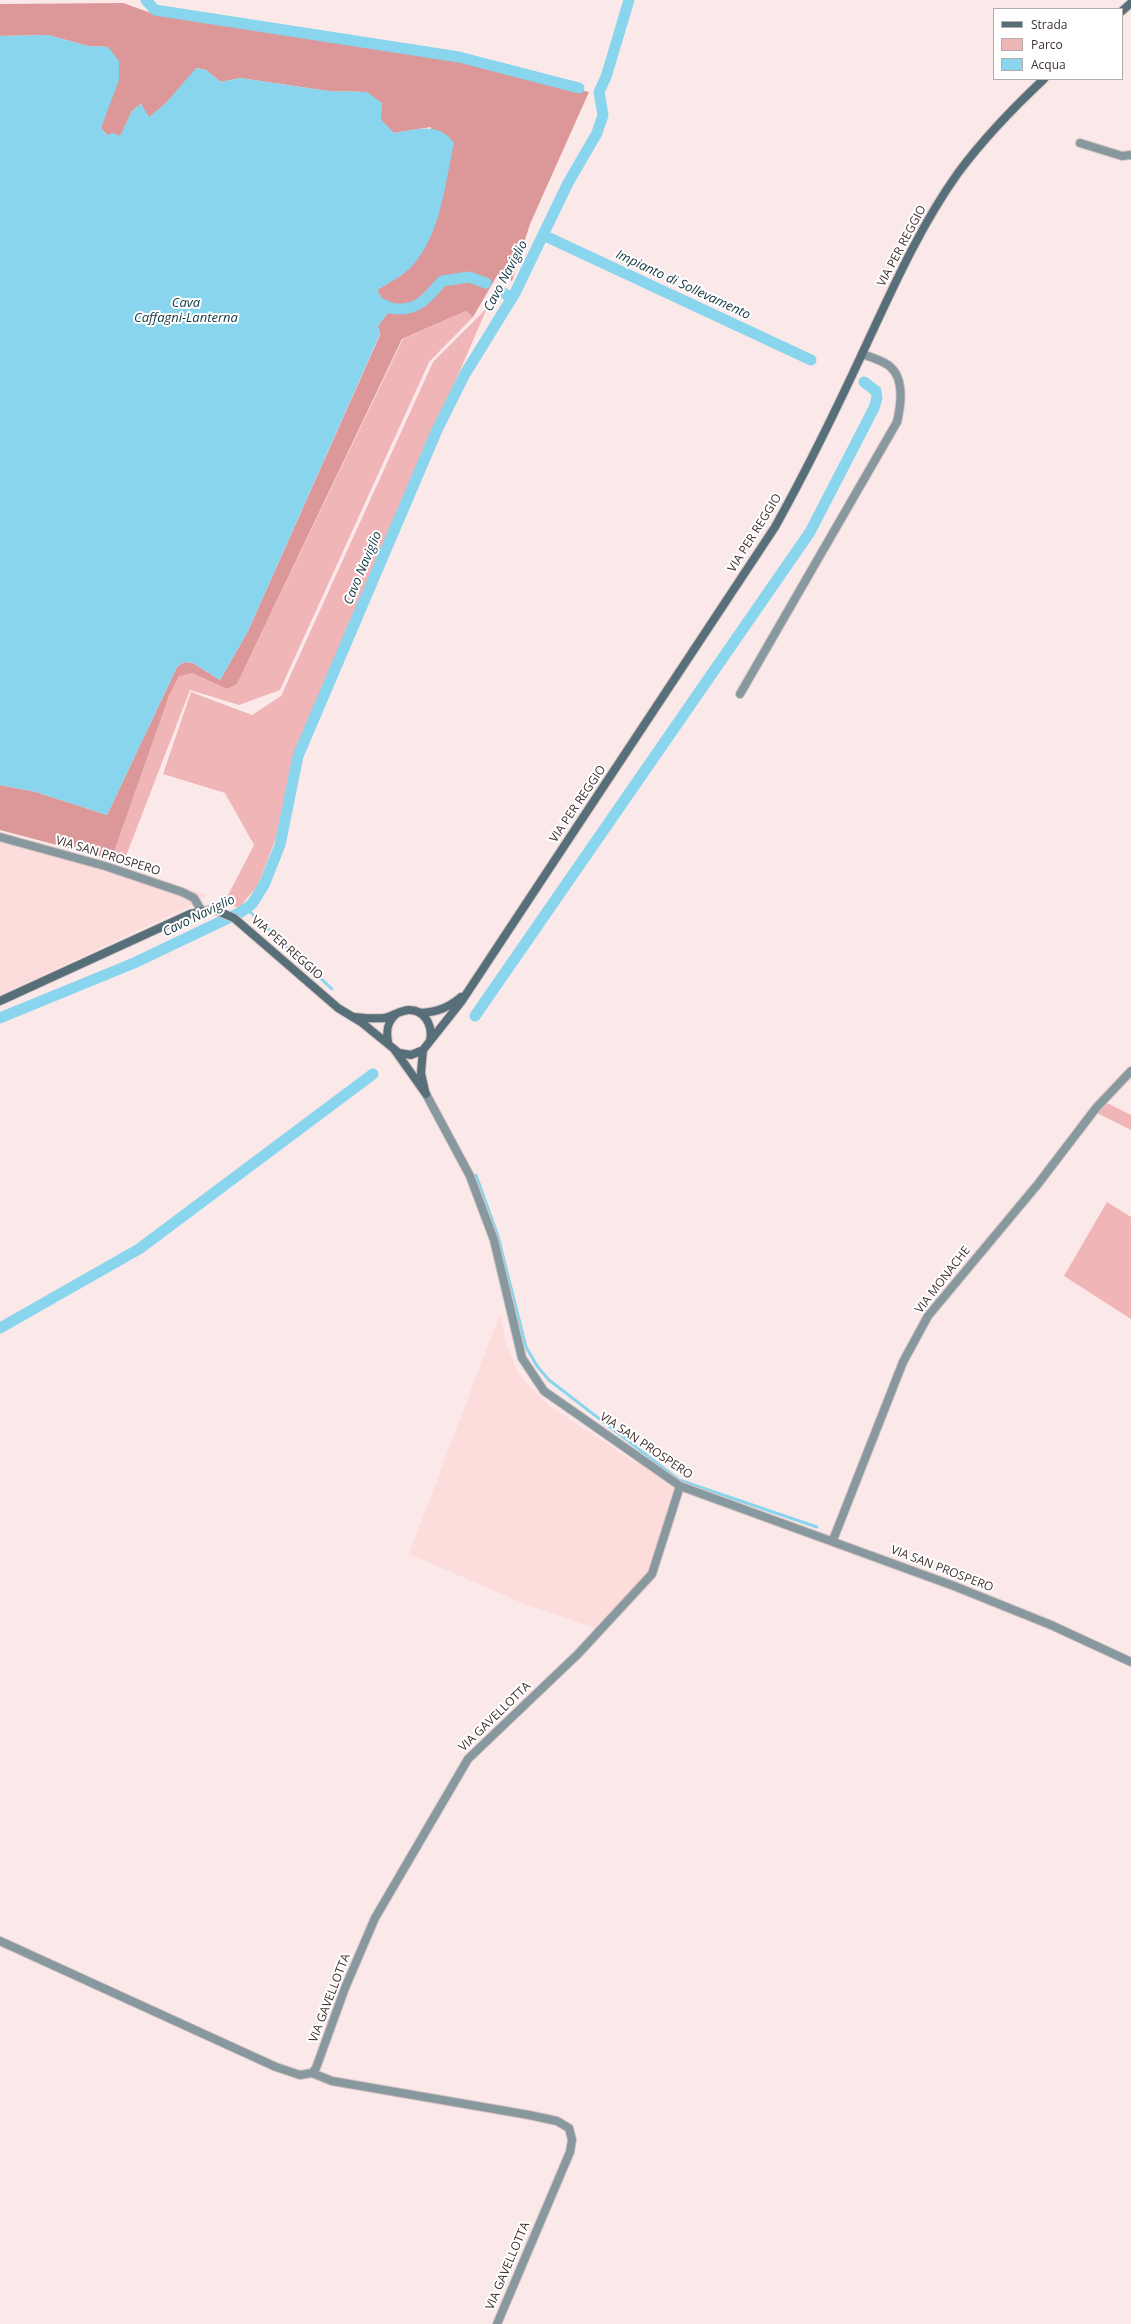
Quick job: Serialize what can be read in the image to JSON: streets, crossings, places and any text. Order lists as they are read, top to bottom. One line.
{"streets":{"main road":["VIA PER REGGIO","VIA SAN PROSPERO"],"street":["VIA MONACHE","VIA GAVELLOTTA"]},"crossings":[["VIA PER REGGIO","VIA SAN PROSPERO"],["VIA SAN PROSPERO","VIA MONACHE"],["VIA SAN PROSPERO","VIA GAVELLOTTA"]],"water":["Cavo Naviglio","Impianto di Sollevamento","Cava Caffagni-Lanterna"],"legend":["Strada","Parco","Acqua"]}
